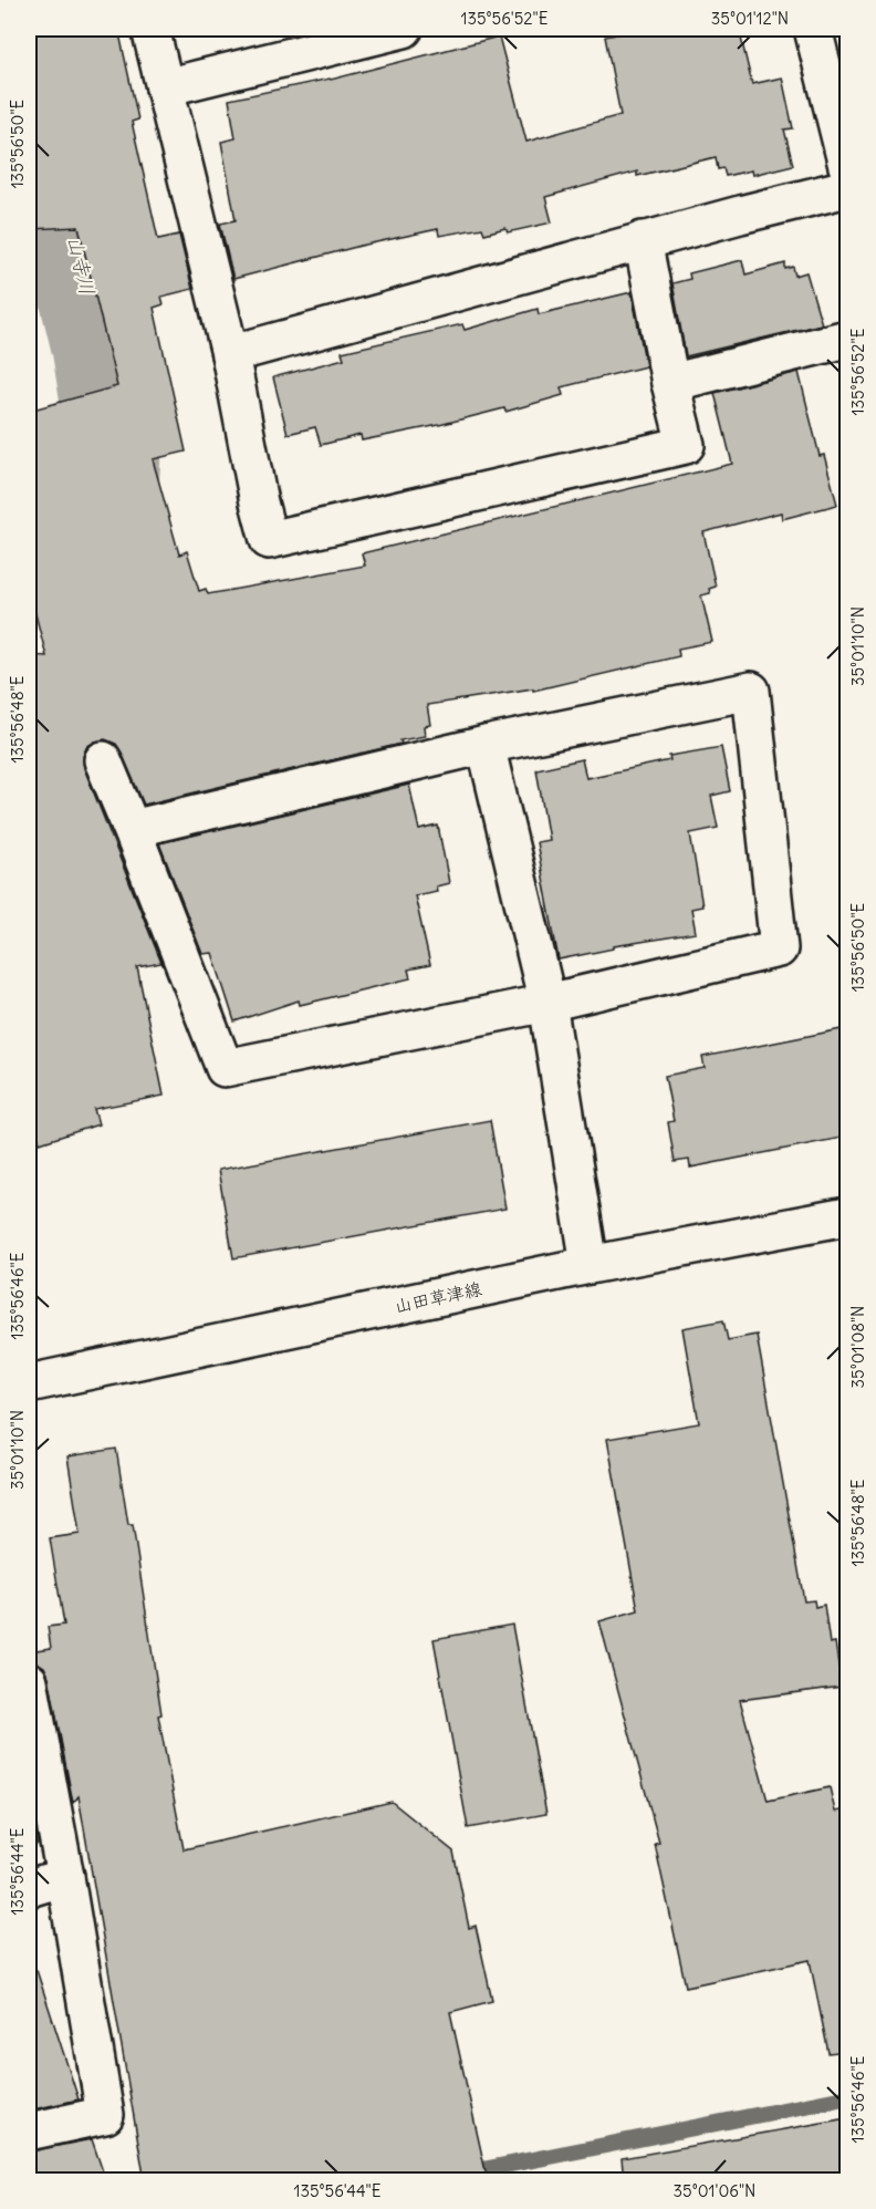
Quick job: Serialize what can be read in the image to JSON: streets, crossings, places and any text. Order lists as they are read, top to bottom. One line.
{"streets":{"street":["山田草津線"]},"water":["山寺川"],"coordinates":["135°56'52\"E","35°01'12\"N","135°56'50\"E","35°01'10\"N","135°56'48\"E","135°56'46\"E","35°01'08\"N","135°56'44\"E","35°01'06\"N"]}
